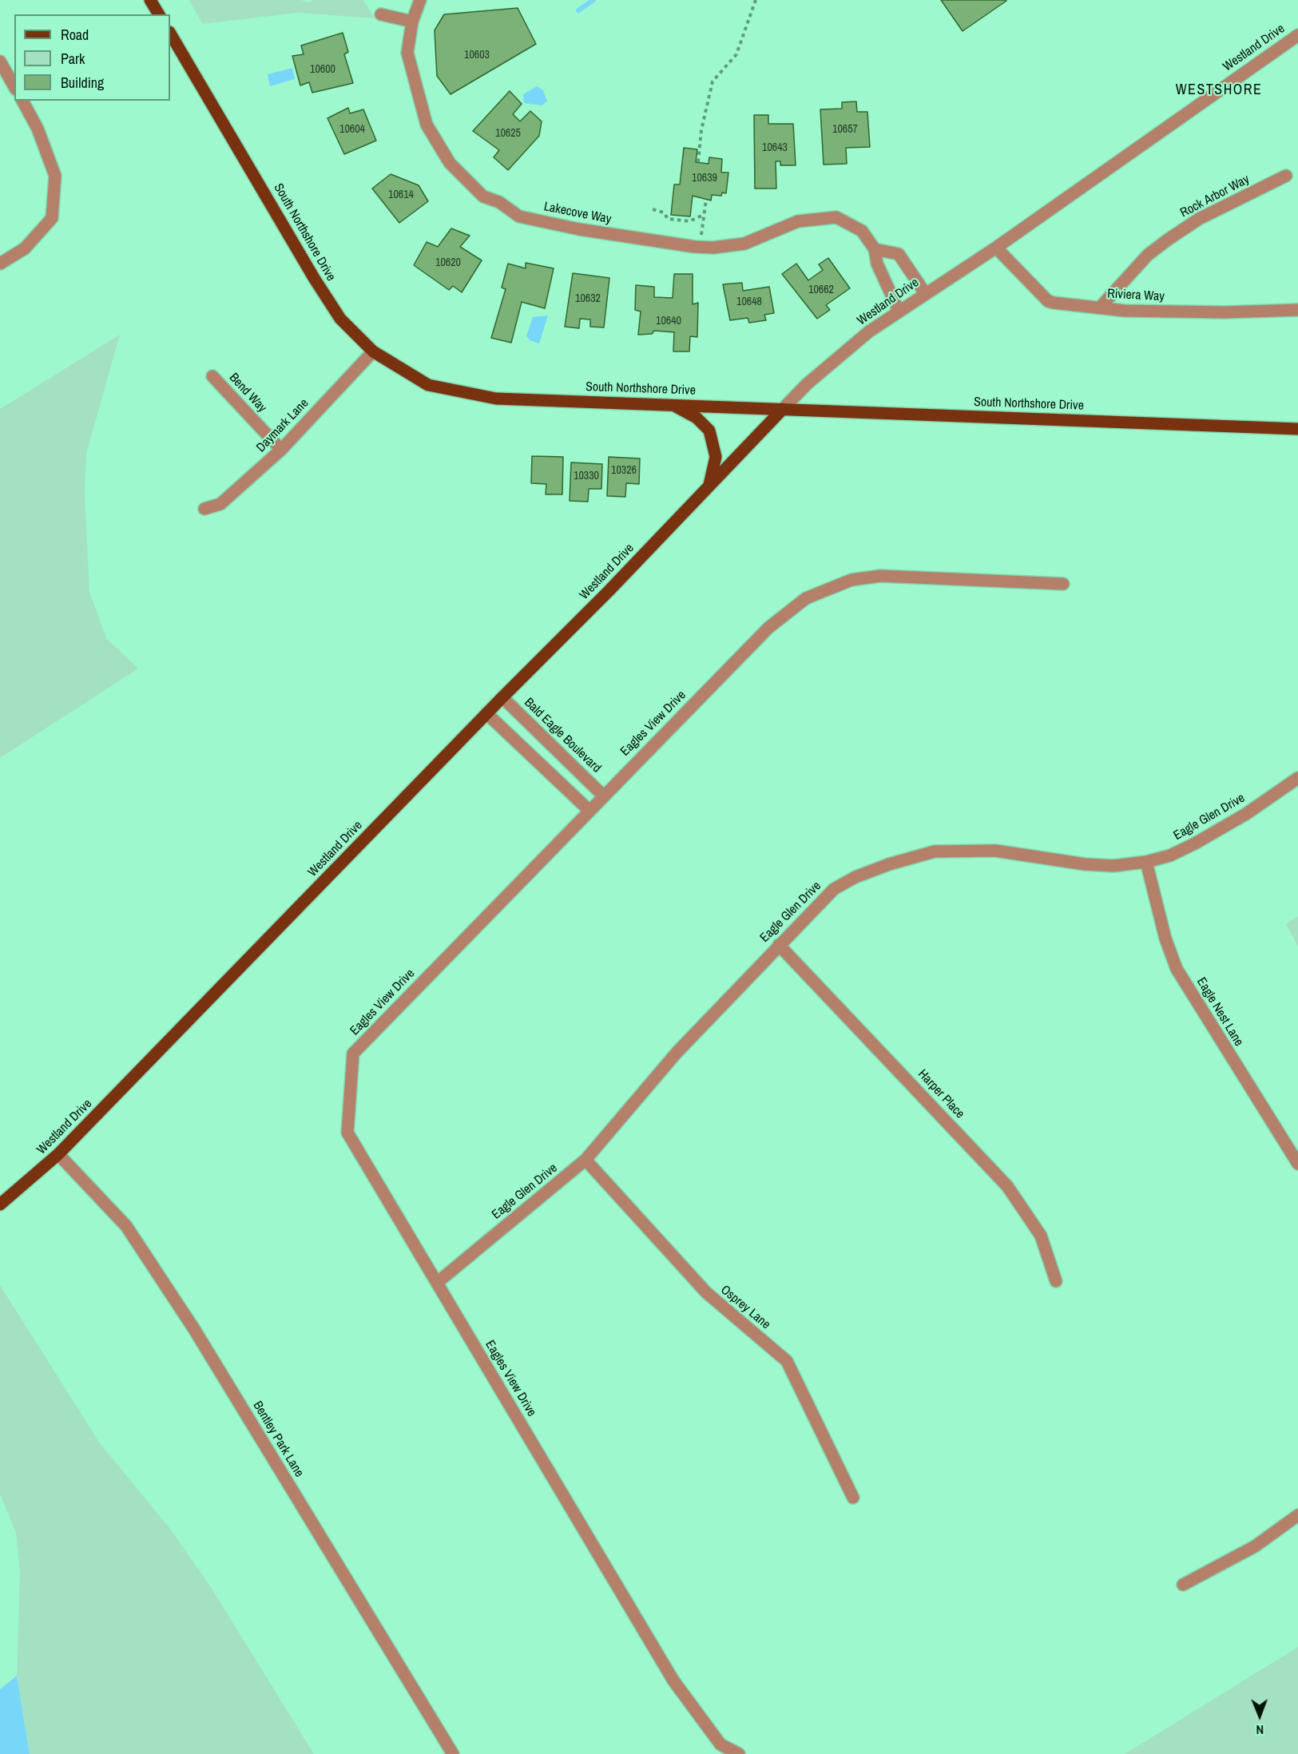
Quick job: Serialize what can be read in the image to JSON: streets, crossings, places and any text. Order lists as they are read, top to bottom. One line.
{"streets":{"main road":["Westland Drive","South Northshore Drive"],"street":["Rock Arbor Way","Lakecove Way","Riviera Way","Bend Way","Daymark Lane","Eagles View Drive","Bald Eagle Boulevard","Eagle Glen Drive","Eagle Nest Lane","Harper Place","Osprey Lane","Bentley Park Lane"]},"crossings":[["Westland Drive","Lakecove Way"],["Westland Drive","South Northshore Drive"],["Westland Drive","Riviera Way"],["Westland Drive","Bald Eagle Boulevard"],["Westland Drive","Bentley Park Lane"],["Rock Arbor Way","Riviera Way"],["South Northshore Drive","Daymark Lane"],["Bend Way","Daymark Lane"],["Eagles View Drive","Bald Eagle Boulevard"],["Eagles View Drive","Eagle Glen Drive"],["Eagle Glen Drive","Eagle Nest Lane"],["Eagle Glen Drive","Harper Place"],["Eagle Glen Drive","Osprey Lane"]],"districts":["WESTSHORE"],"house_numbers":["10603","10600","10604","10657","10625","10643","10639","10614","10620","10662","10632","10648","10640","10326","10330"],"legend":["Road","Park","Building"],"north":"bottom"}
